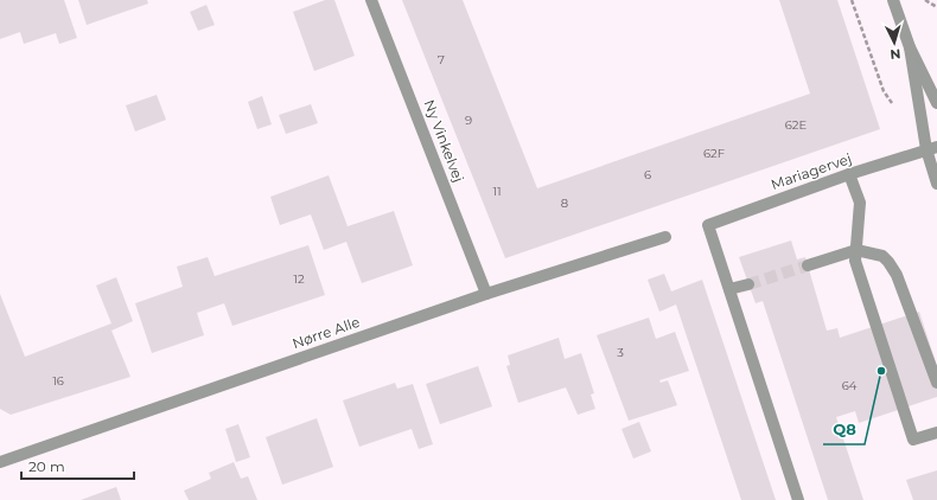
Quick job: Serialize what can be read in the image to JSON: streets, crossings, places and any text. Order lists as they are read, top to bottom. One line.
{"streets":{"street":["Ny Vinkelvej","Mariagervej","Nørre Alle"]},"crossings":[["Ny Vinkelvej","Nørre Alle"]],"places":["Q8"],"house_numbers":["7","9","62E","62F","6","11","8","12","3","16","64"],"scale_bar":"20 m","north":"bottom"}
